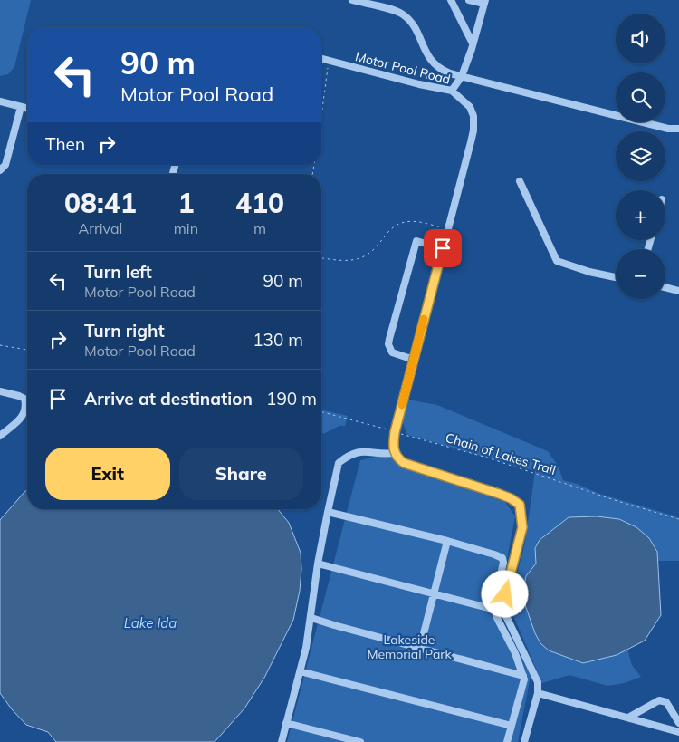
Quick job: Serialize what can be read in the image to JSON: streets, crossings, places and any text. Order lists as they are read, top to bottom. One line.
{"streets":{"street":["Motor Pool Road"],"path":["Chain of Lakes Trail"]},"crossings":[["Motor Pool Road","Chain of Lakes Trail"]],"water":["Lake Ida"],"parks":["Lakeside Memorial Park"],"page":{"map_buttons":["+","−"],"turn":["90 m","Motor Pool Road"],"then":"Then","eta":["08:41","Arrival","1","min","410","m"],"list":[{"name":"Turn left","note":"Motor Pool Road","value":"90 m"},{"name":"Turn right","note":"Motor Pool Road","value":"130 m"},{"name":"Arrive at destination","value":"190 m"}],"buttons":["Exit","Share"]}}
